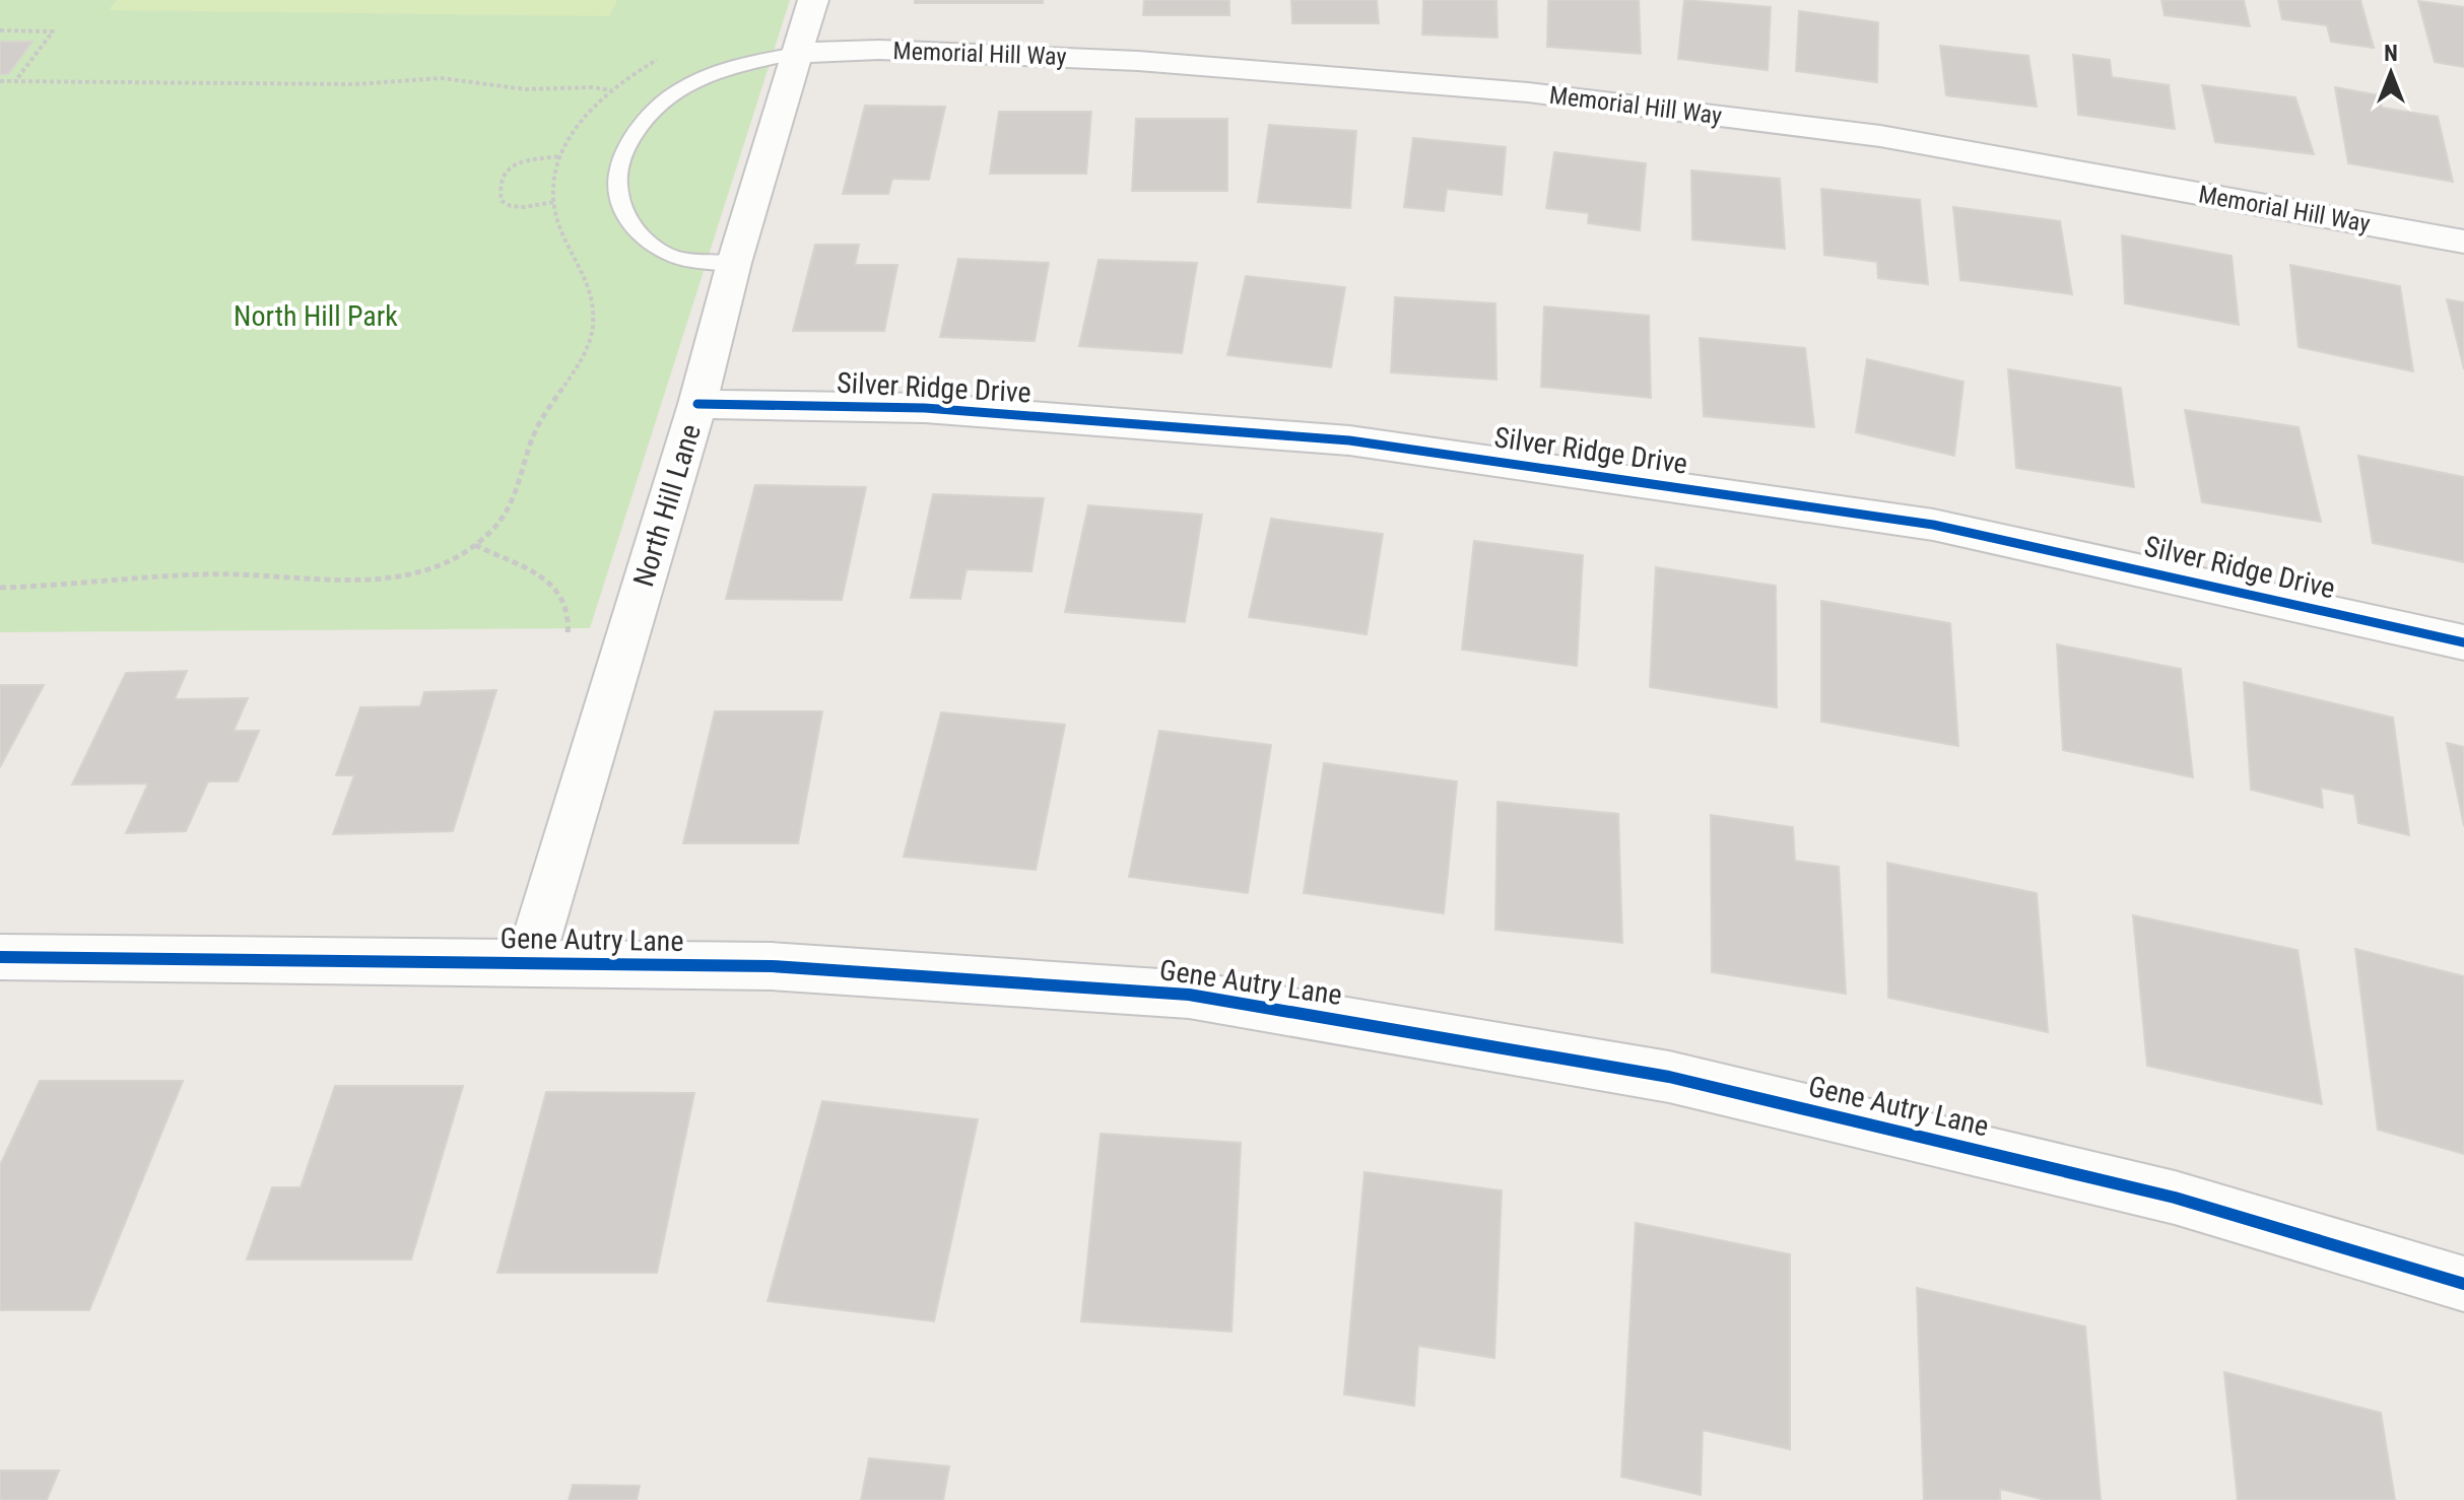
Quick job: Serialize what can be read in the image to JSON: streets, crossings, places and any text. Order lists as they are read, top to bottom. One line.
{"streets":{"street":["Memorial Hill Way","Silver Ridge Drive","North Hill Lane","Gene Autry Lane"]},"crossings":[["Memorial Hill Way","North Hill Lane"],["Silver Ridge Drive","North Hill Lane"],["North Hill Lane","Gene Autry Lane"]],"parks":["North Hill Park"],"north":"top"}
